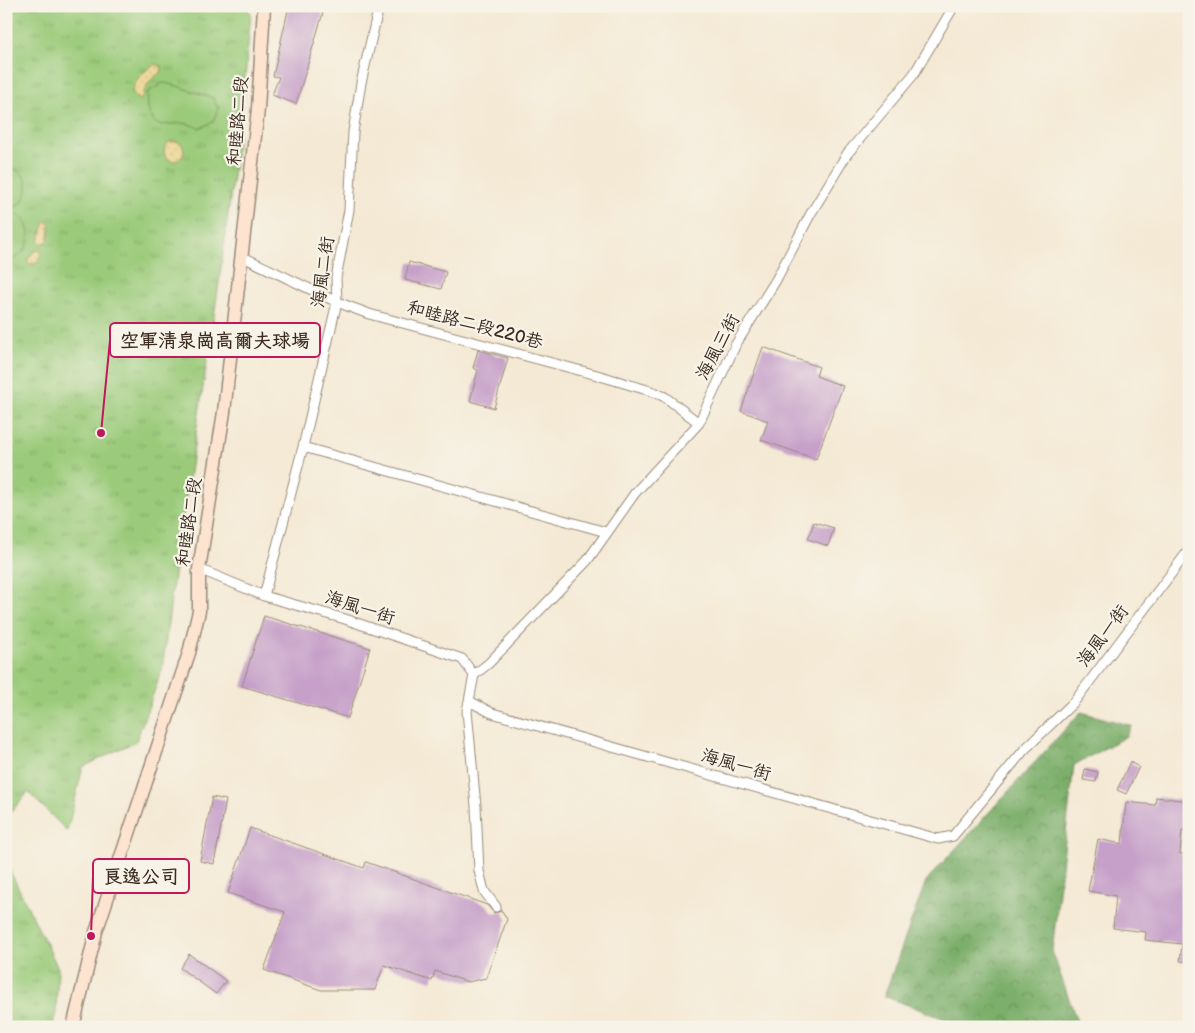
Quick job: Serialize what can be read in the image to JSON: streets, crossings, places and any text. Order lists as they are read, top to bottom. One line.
{"streets":{"street":["和睦路二段","海風二街","和睦路二段220巷","海風三街","海風一街"]},"crossings":[["和睦路二段","和睦路二段220巷"],["和睦路二段","海風一街"],["海風二街","和睦路二段220巷"],["海風二街","海風一街"],["和睦路二段220巷","海風三街"],["海風三街","海風一街"]],"places":["空軍清泉崗高爾夫球場","良逸公司"]}
